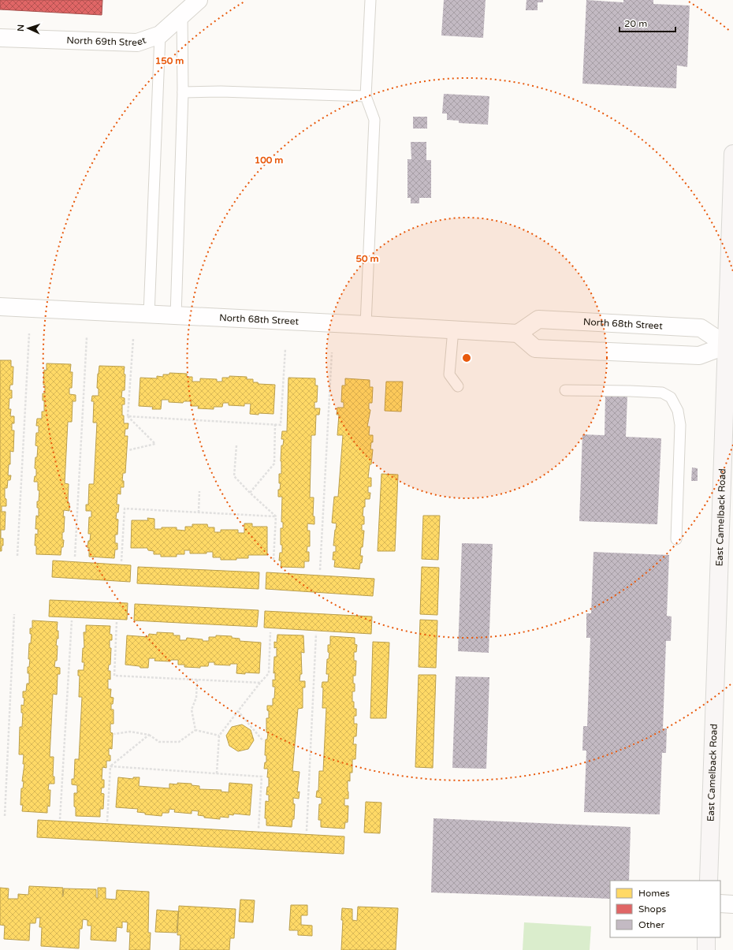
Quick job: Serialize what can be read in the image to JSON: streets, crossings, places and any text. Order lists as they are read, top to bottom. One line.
{"streets":{"main road":["East Camelback Road"],"street":["North 69th Street","North 68th Street"]},"crossings":[["North 68th Street","East Camelback Road"]],"legend":["Homes","Shops","Other"],"scale_bar":"20 m","north":"left","rings":["150 m","100 m","50 m"]}
